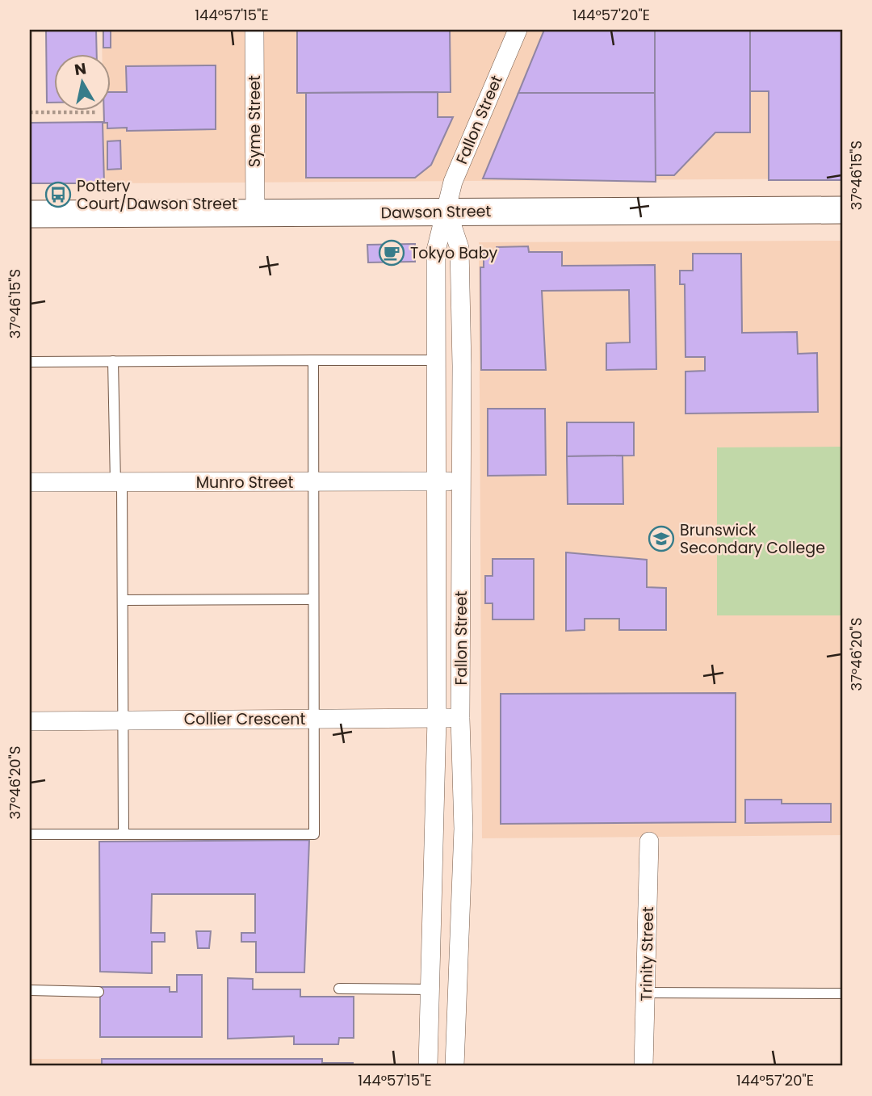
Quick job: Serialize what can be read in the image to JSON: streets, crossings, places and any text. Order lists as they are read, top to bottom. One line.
{"streets":{"street":["Fallon Street","Syme Street","Dawson Street","Munro Street","Collier Crescent","Trinity Street"]},"crossings":[["Fallon Street","Dawson Street"],["Fallon Street","Munro Street"],["Fallon Street","Collier Crescent"],["Syme Street","Dawson Street"]],"places":{"bus stop":["Pottery Court/Dawson Street"],"cafe":["Tokyo Baby"],"school or university":["Brunswick Secondary College"]},"north":"top","coordinates":["144°57'15\"E","144°57'20\"E","37°46'15\"S","37°46'20\"S"]}
